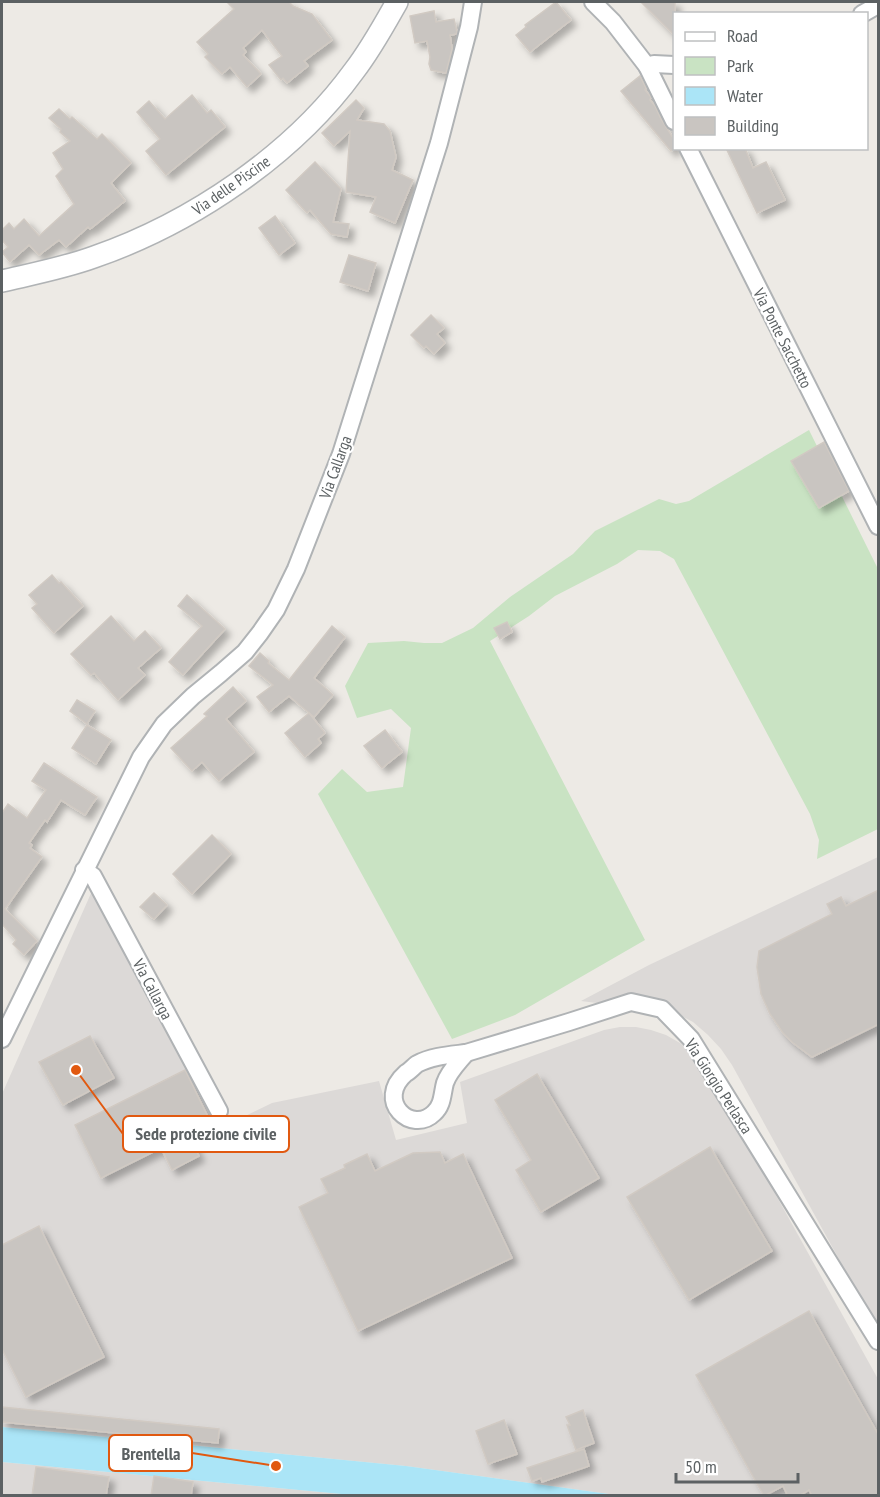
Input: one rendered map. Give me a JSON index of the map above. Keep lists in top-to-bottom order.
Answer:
{
  "streets": {
    "street": [
      "Via delle Piscine",
      "Via Ponte Sacchetto",
      "Via Callarga",
      "Via Giorgio Perlasca"
    ]
  },
  "places": ["Sede protezione civile", "Brentella"],
  "legend": [
    "Road",
    "Park",
    "Water",
    "Building"
  ],
  "scale_bar": "50 m"
}
